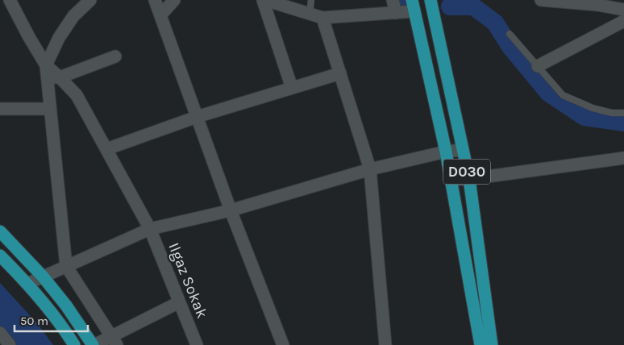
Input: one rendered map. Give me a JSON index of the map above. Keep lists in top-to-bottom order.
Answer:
{
  "streets": {
    "main road": ["D030"],
    "street": ["Ilgaz Sokak"]
  },
  "scale_bar": "50 m"
}
